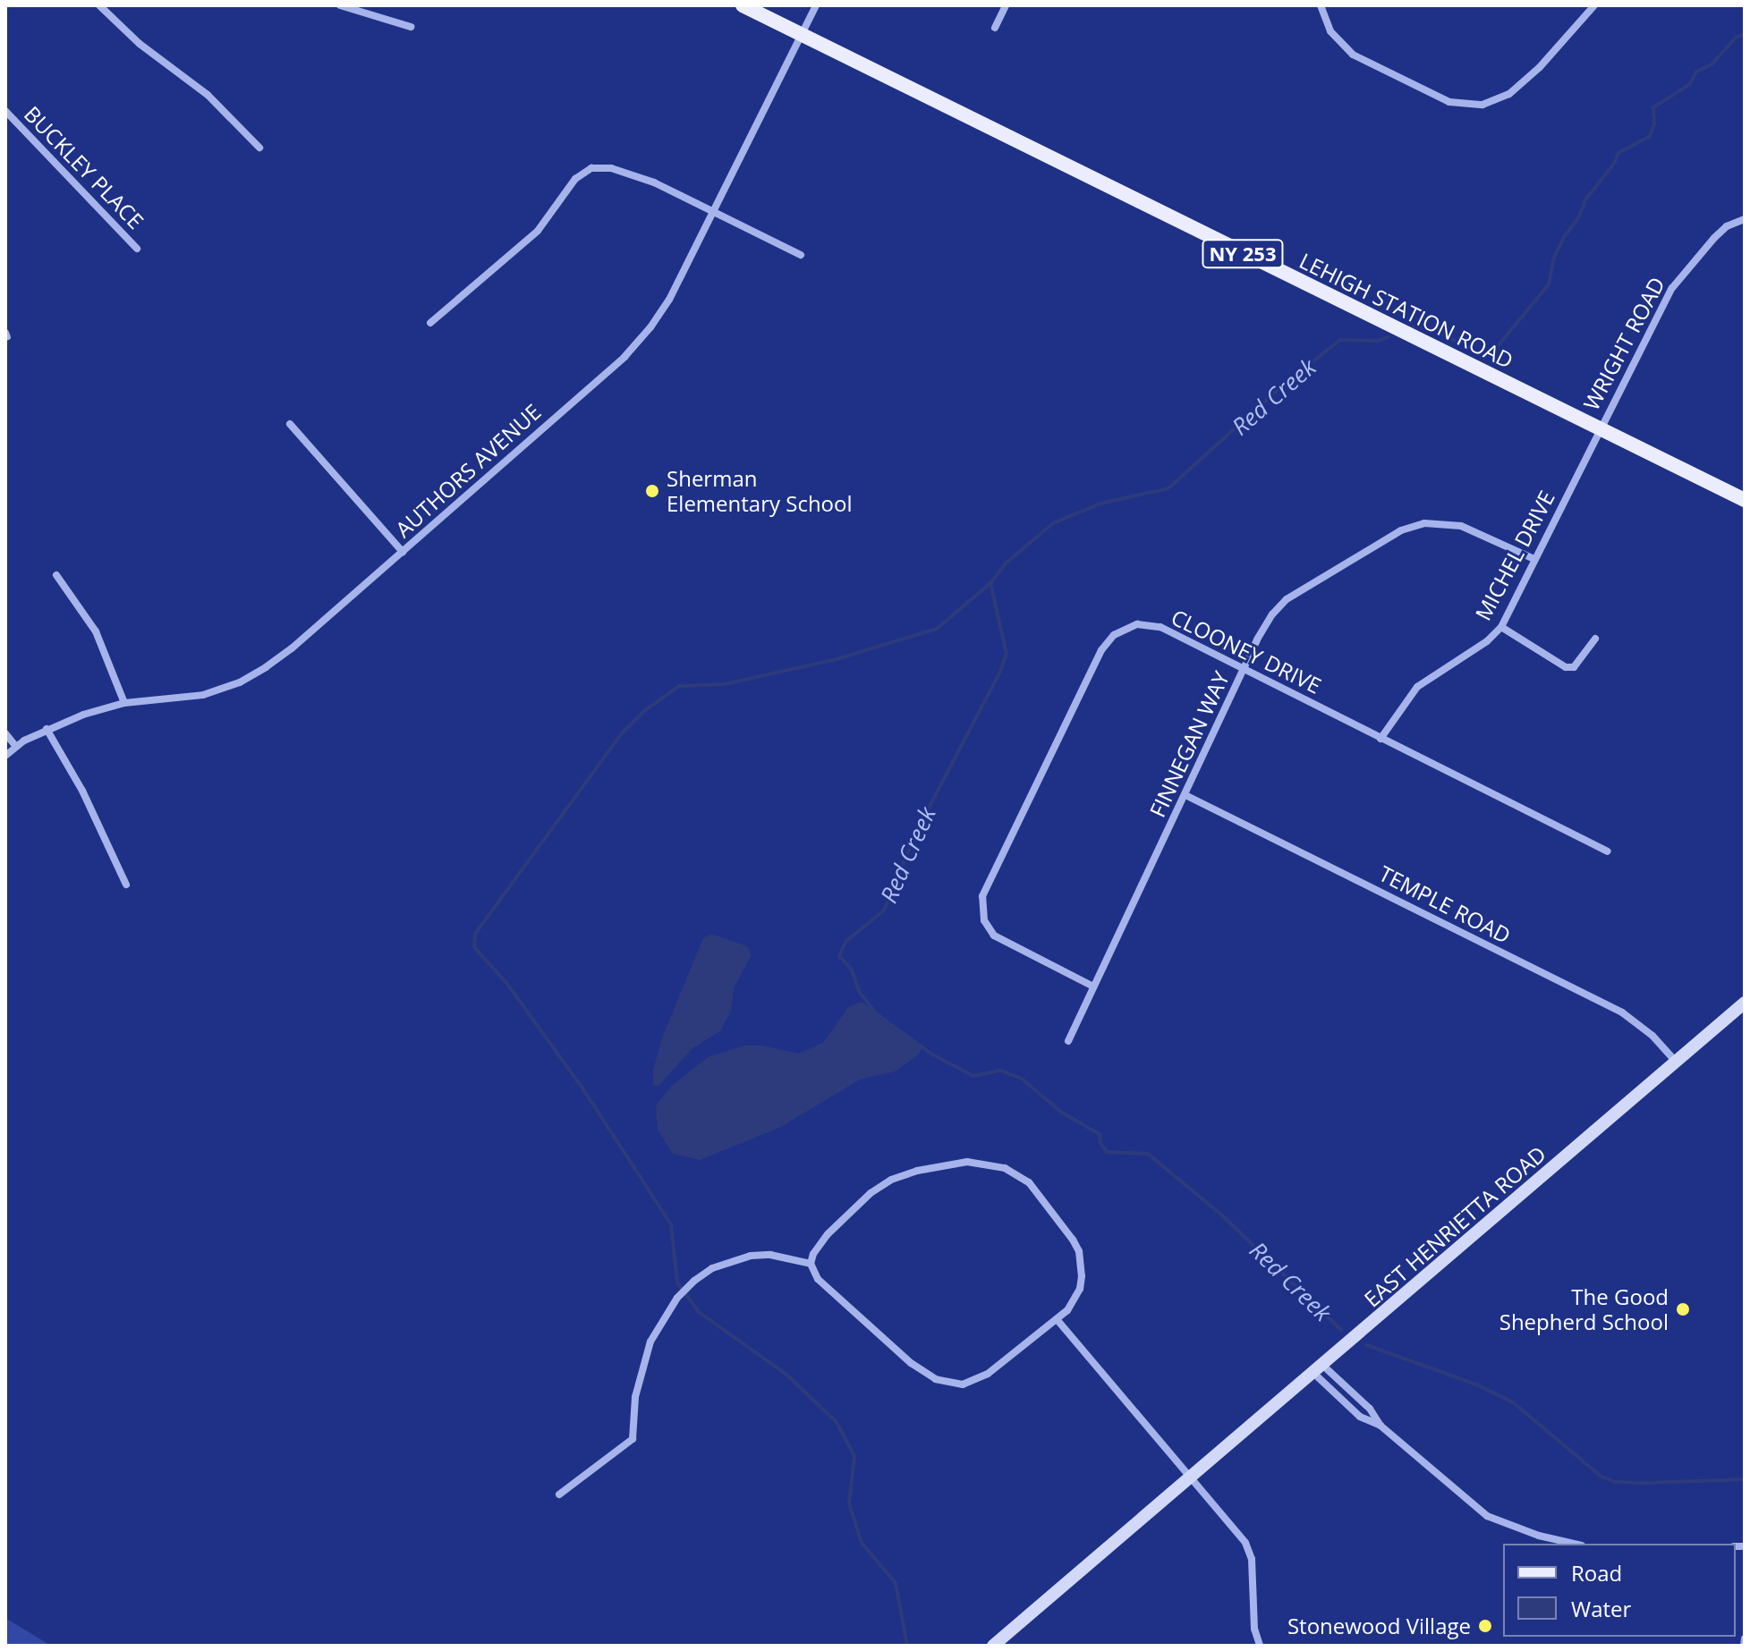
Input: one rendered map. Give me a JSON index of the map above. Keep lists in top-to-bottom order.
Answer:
{
  "streets": {
    "main road": ["NY 253", "LEHIGH STATION ROAD", "EAST HENRIETTA ROAD"],
    "street": [
      "BUCKLEY PLACE",
      "WRIGHT ROAD",
      "AUTHORS AVENUE",
      "MICHEL DRIVE",
      "CLOONEY DRIVE",
      "FINNEGAN WAY",
      "TEMPLE ROAD"
    ]
  },
  "crossings": [
    ["LEHIGH STATION ROAD", "WRIGHT ROAD"],
    ["LEHIGH STATION ROAD", "AUTHORS AVENUE"],
    ["LEHIGH STATION ROAD", "MICHEL DRIVE"],
    ["WRIGHT ROAD", "MICHEL DRIVE"],
    ["MICHEL DRIVE", "CLOONEY DRIVE"],
    ["MICHEL DRIVE", "FINNEGAN WAY"],
    ["CLOONEY DRIVE", "FINNEGAN WAY"],
    ["FINNEGAN WAY", "TEMPLE ROAD"],
    ["TEMPLE ROAD", "EAST HENRIETTA ROAD"]
  ],
  "water": ["Red Creek"],
  "places": ["Sherman Elementary School", "The Good Shepherd School", "Stonewood Village"],
  "legend": ["Road", "Water"]
}
